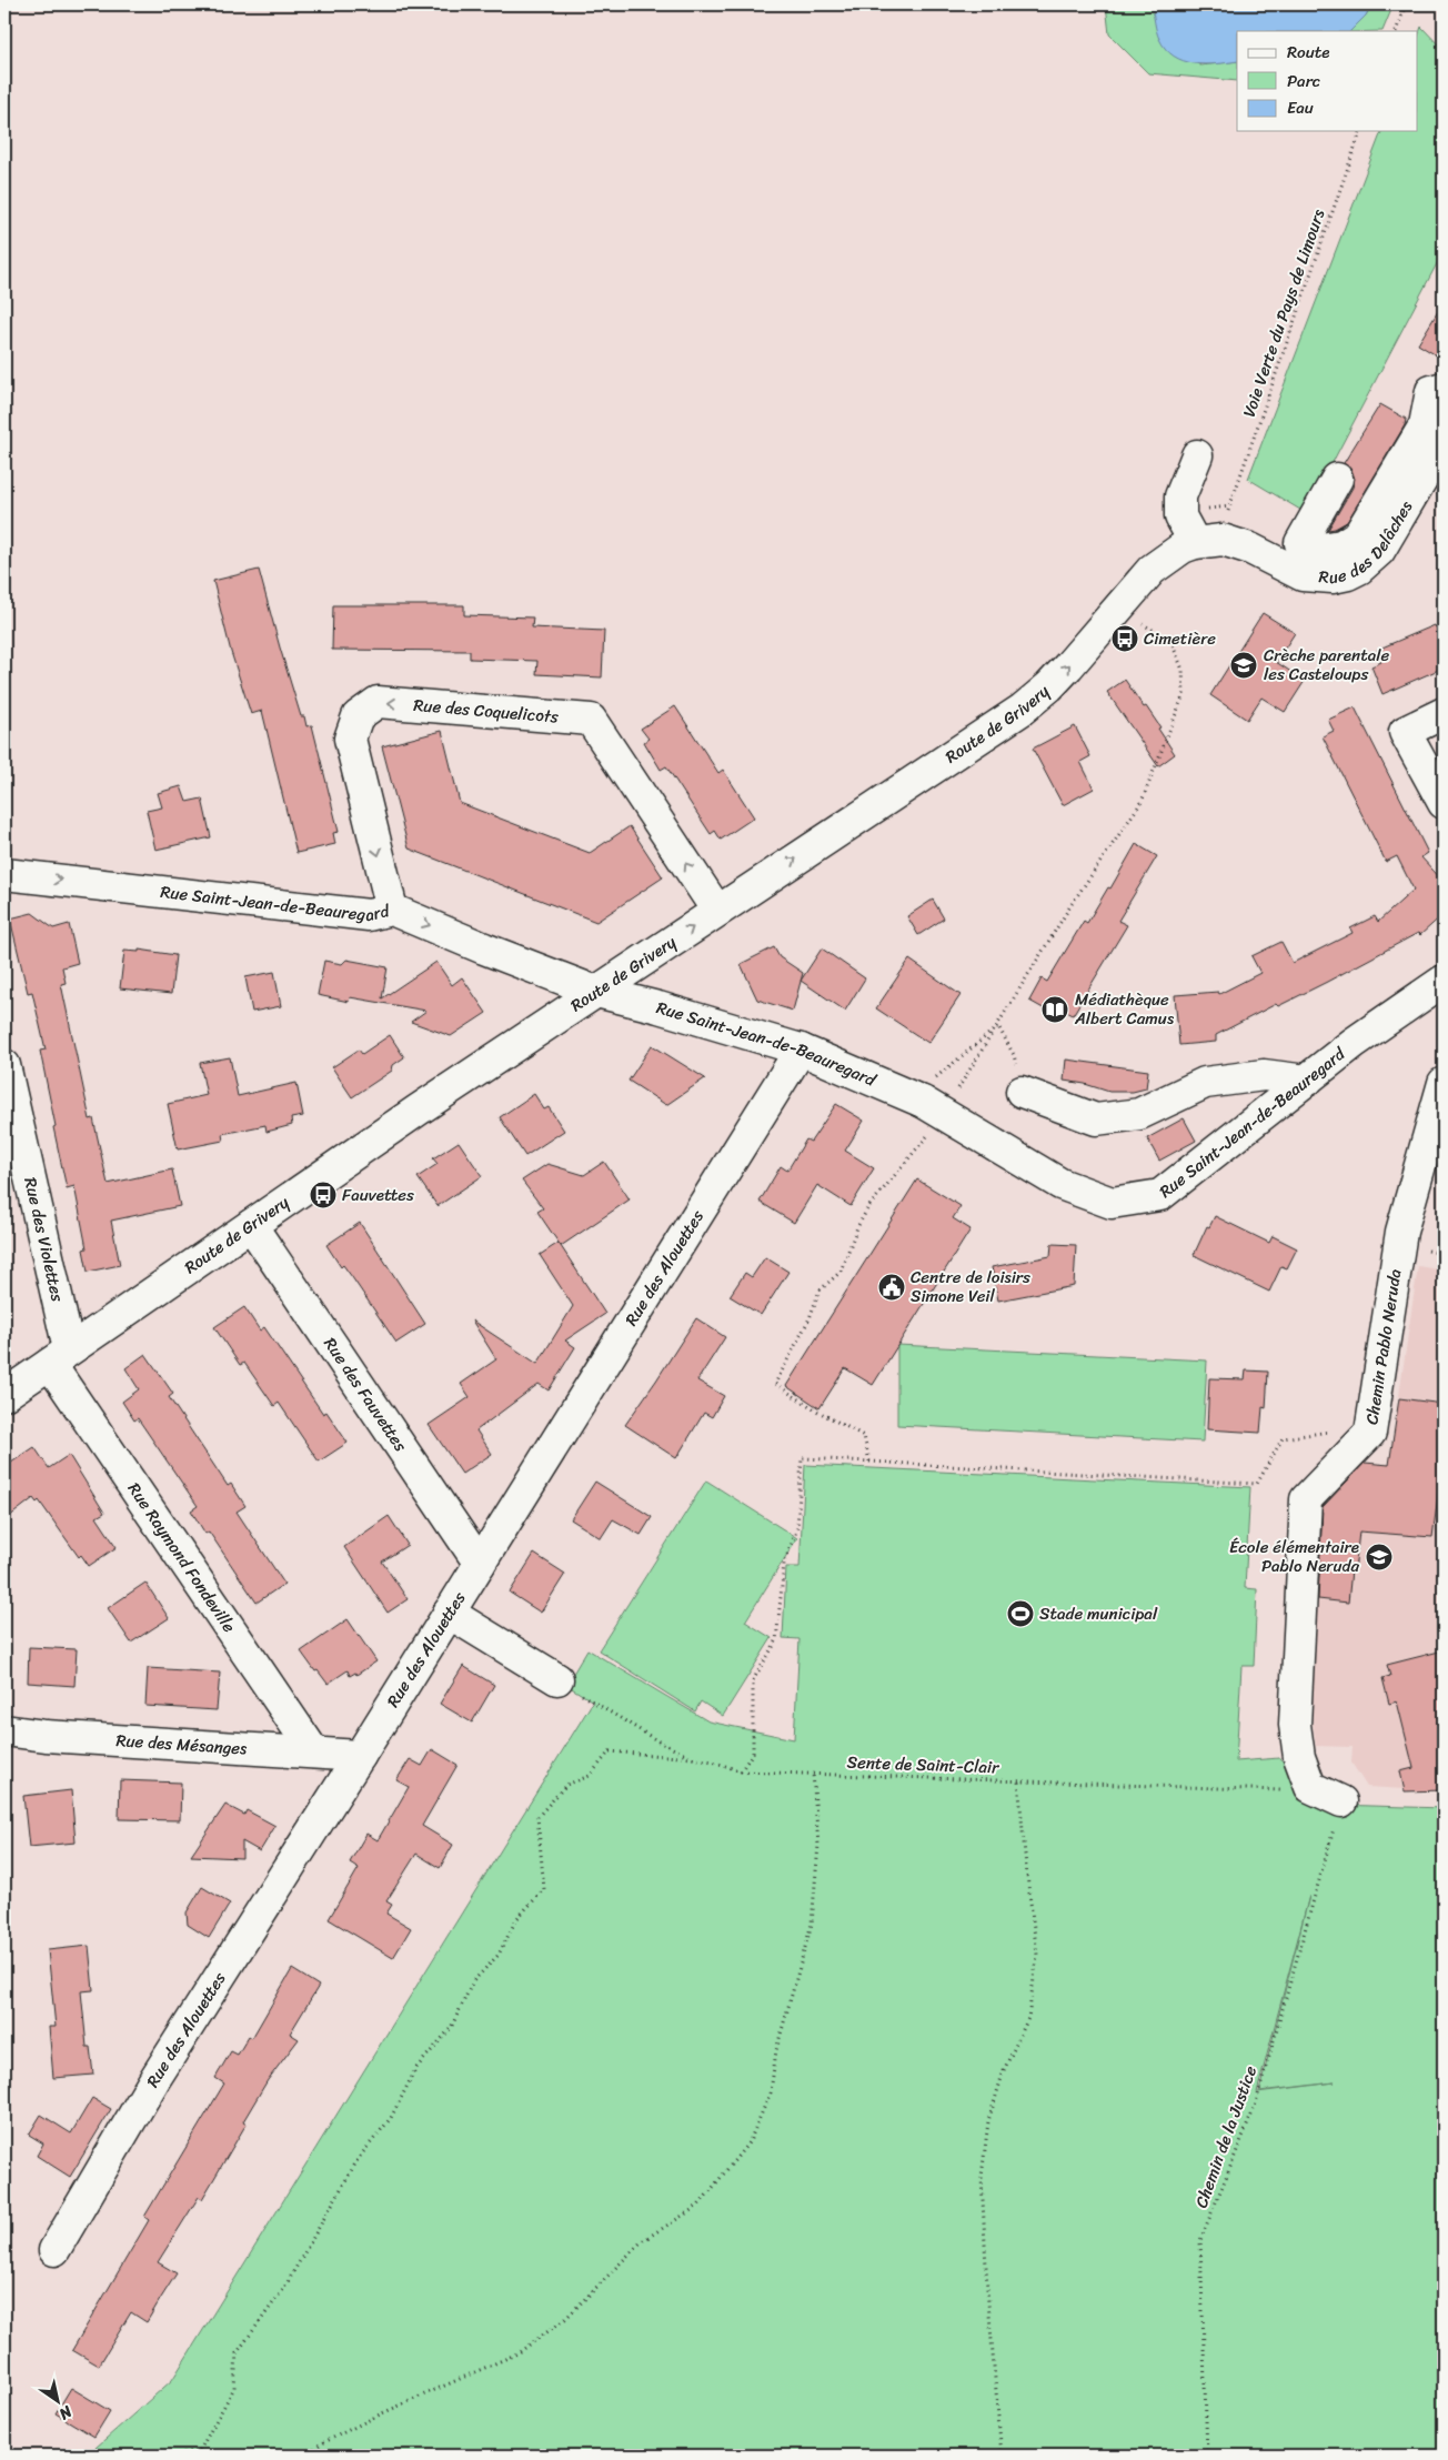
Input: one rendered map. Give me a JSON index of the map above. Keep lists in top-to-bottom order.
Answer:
{
  "streets": {
    "street": [
      "Rue des Delâches",
      "Rue des Coquelicots",
      "Route de Grivery",
      "Rue Saint-Jean-de-Beauregard",
      "Rue des Violettes",
      "Rue des Alouettes",
      "Chemin Pablo Neruda",
      "Rue des Fauvettes",
      "Rue Raymond Fondeville",
      "Rue des Mésanges"
    ],
    "path": ["Voie Verte du Pays de Limours", "Sente de Saint-Clair", "Chemin de la Justice"]
  },
  "crossings": [
    ["Rue des Delâches", "Route de Grivery"],
    ["Rue des Coquelicots", "Route de Grivery"],
    ["Rue des Coquelicots", "Rue Saint-Jean-de-Beauregard"],
    ["Route de Grivery", "Rue Saint-Jean-de-Beauregard"],
    ["Route de Grivery", "Rue des Violettes"],
    ["Route de Grivery", "Rue des Fauvettes"],
    ["Route de Grivery", "Rue Raymond Fondeville"],
    ["Rue Saint-Jean-de-Beauregard", "Rue des Alouettes"],
    ["Rue des Violettes", "Rue Raymond Fondeville"],
    ["Rue des Alouettes", "Rue des Fauvettes"],
    ["Rue des Alouettes", "Rue des Mésanges"],
    ["Chemin Pablo Neruda", "Sente de Saint-Clair"],
    ["Rue Raymond Fondeville", "Rue des Mésanges"]
  ],
  "one_way": ["Route de Grivery", "Rue Saint-Jean-de-Beauregard"],
  "places": {
    "bus stop": ["Cimetière", "Fauvettes"],
    "school or university": ["Crèche parentale les Casteloups", "École élémentaire Pablo Neruda"],
    "library": ["Médiathèque Albert Camus"],
    "public building": ["Centre de loisirs Simone Veil"],
    "sports": ["Stade municipal"]
  },
  "legend": ["Route", "Parc", "Eau"],
  "north": "bottom right"
}
